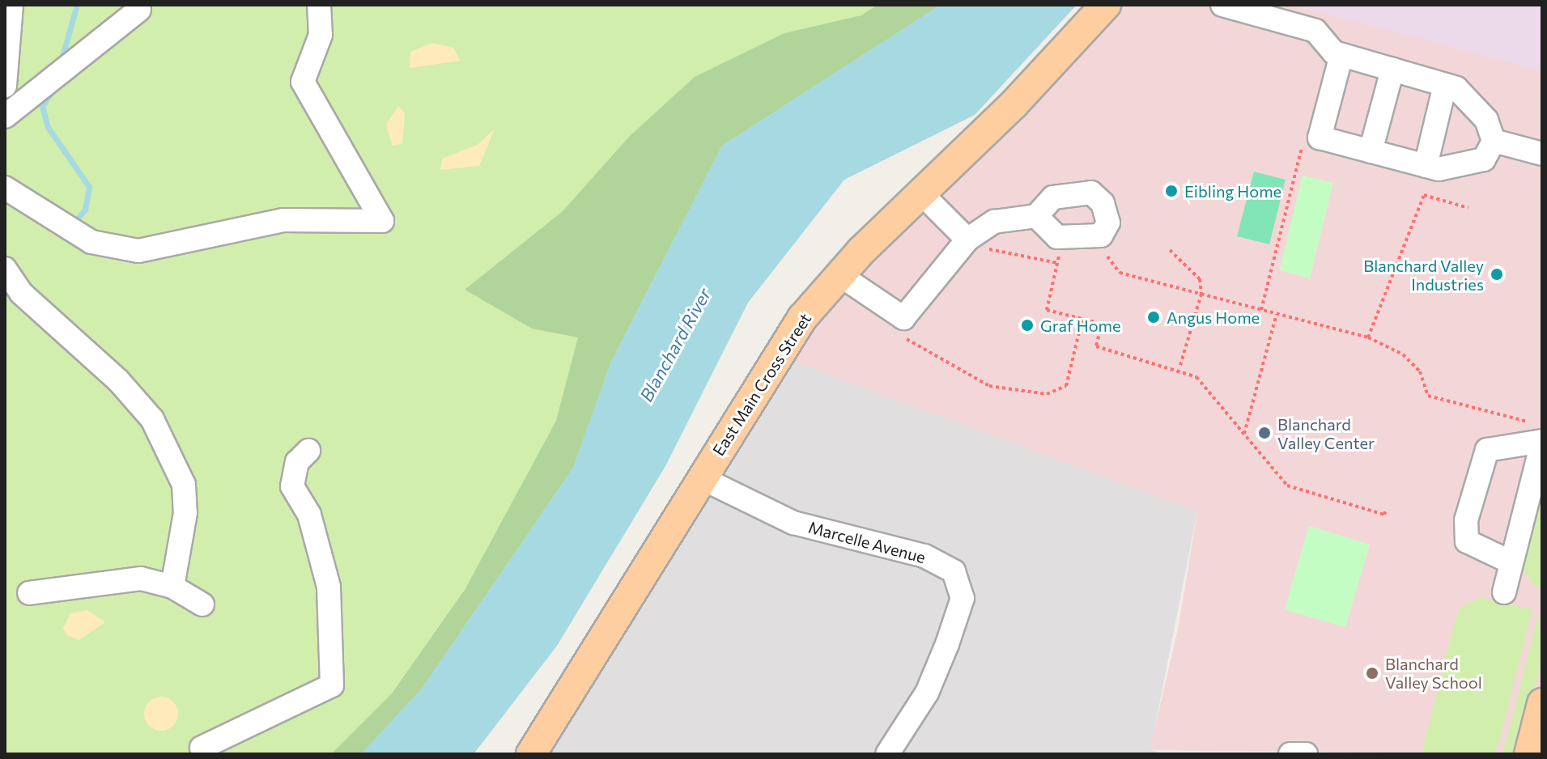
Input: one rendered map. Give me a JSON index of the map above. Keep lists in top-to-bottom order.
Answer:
{
  "streets": {
    "main road": ["East Main Cross Street"],
    "street": ["Marcelle Avenue"]
  },
  "crossings": [
    ["East Main Cross Street", "Marcelle Avenue"]
  ],
  "water": ["Blanchard River"],
  "places": [
    "Eibling Home",
    "Blanchard Valley Industries",
    "Angus Home",
    "Graf Home",
    "Blanchard Valley Center",
    "Blanchard Valley School"
  ]
}
